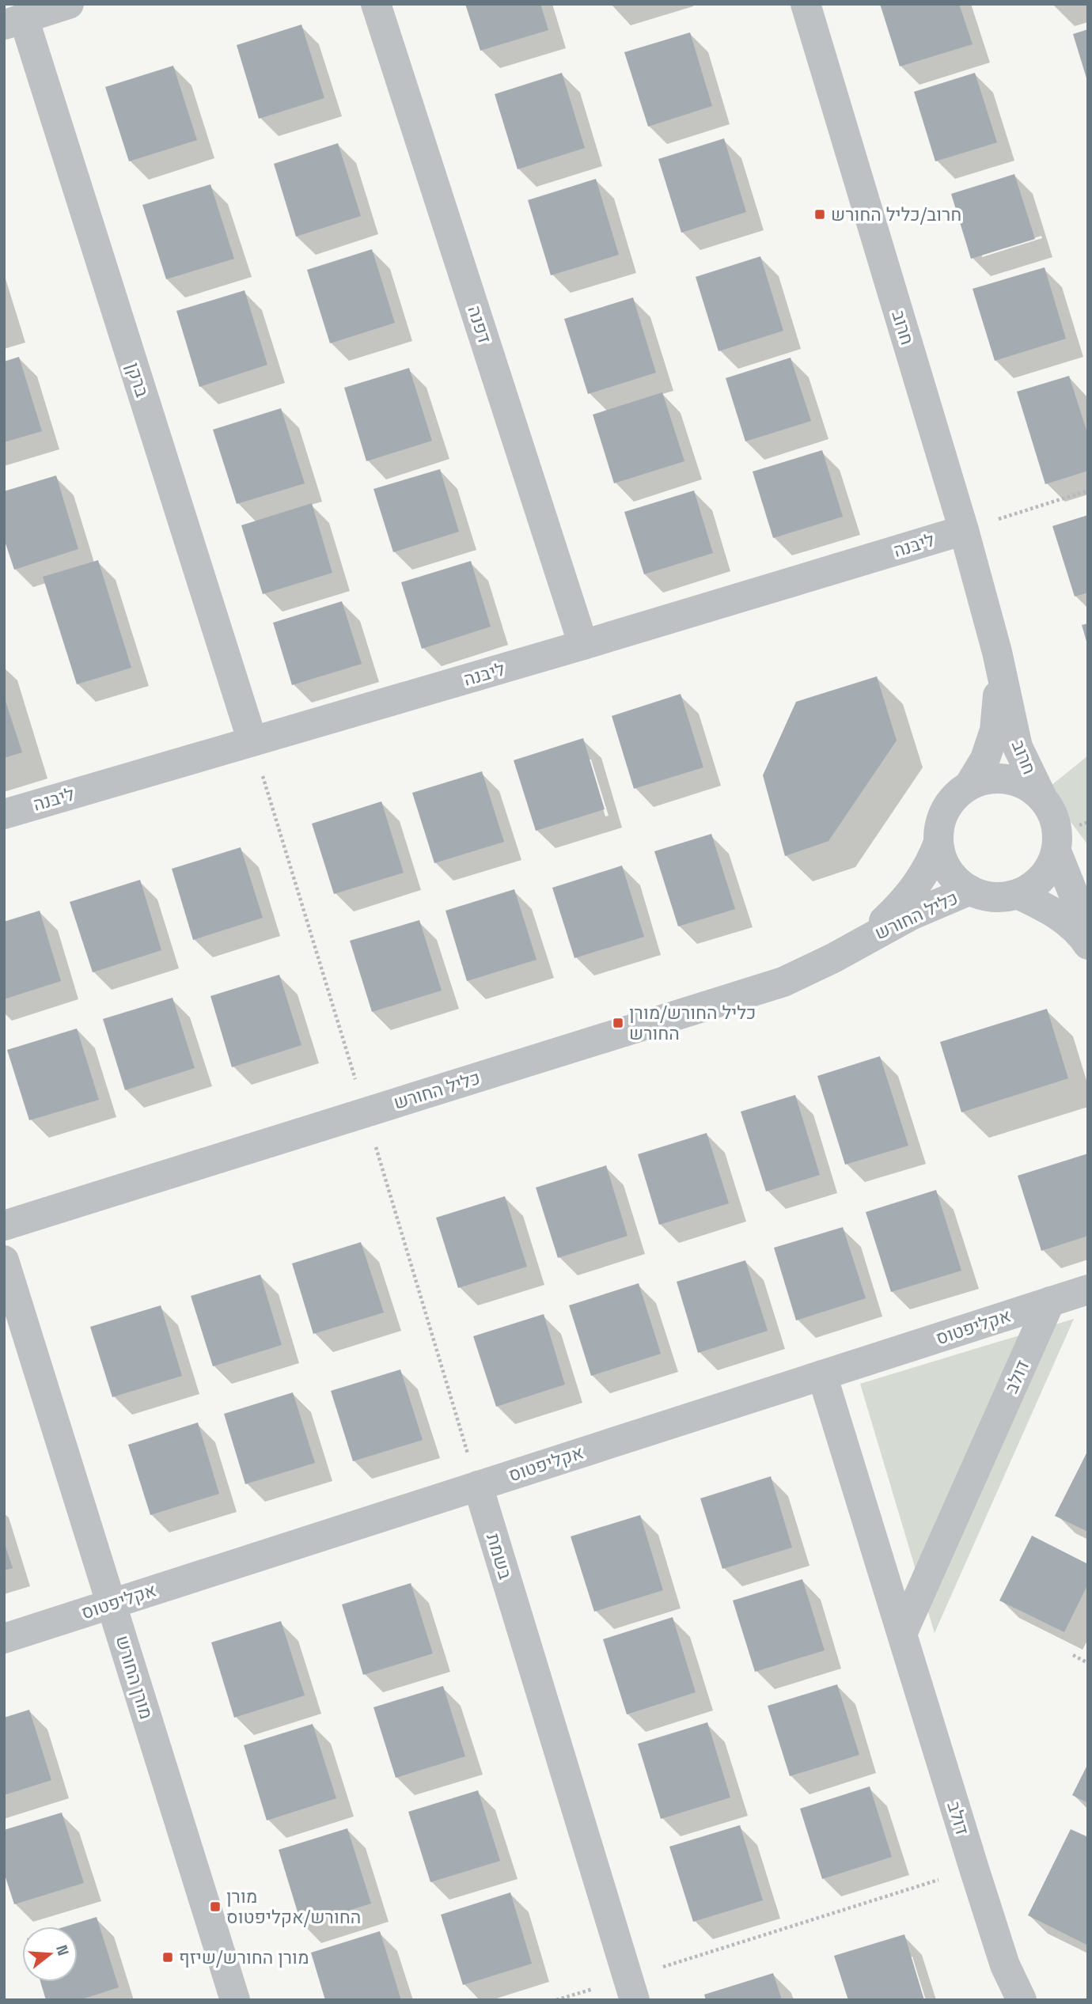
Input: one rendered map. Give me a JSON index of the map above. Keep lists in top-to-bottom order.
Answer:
{
  "streets": {
    "street": [
      "דפנה",
      "חרוב",
      "ברקן",
      "ליבנה",
      "כליל החורש",
      "אקליפטוס",
      "דולב",
      "בשמת",
      "מורן החורש"
    ]
  },
  "crossings": [
    ["דפנה", "ליבנה"],
    ["חרוב", "ליבנה"],
    ["חרוב", "כליל החורש"],
    ["ברקן", "ליבנה"],
    ["אקליפטוס", "דולב"],
    ["אקליפטוס", "בשמת"],
    ["אקליפטוס", "מורן החורש"]
  ],
  "places": {
    "transit": [
      "חרוב/כליל החורש",
      "כליל החורש/מורן החורש",
      "מורן החורש/אקליפטוס",
      "מורן החורש/שיזף"
    ]
  },
  "north": "right"
}
